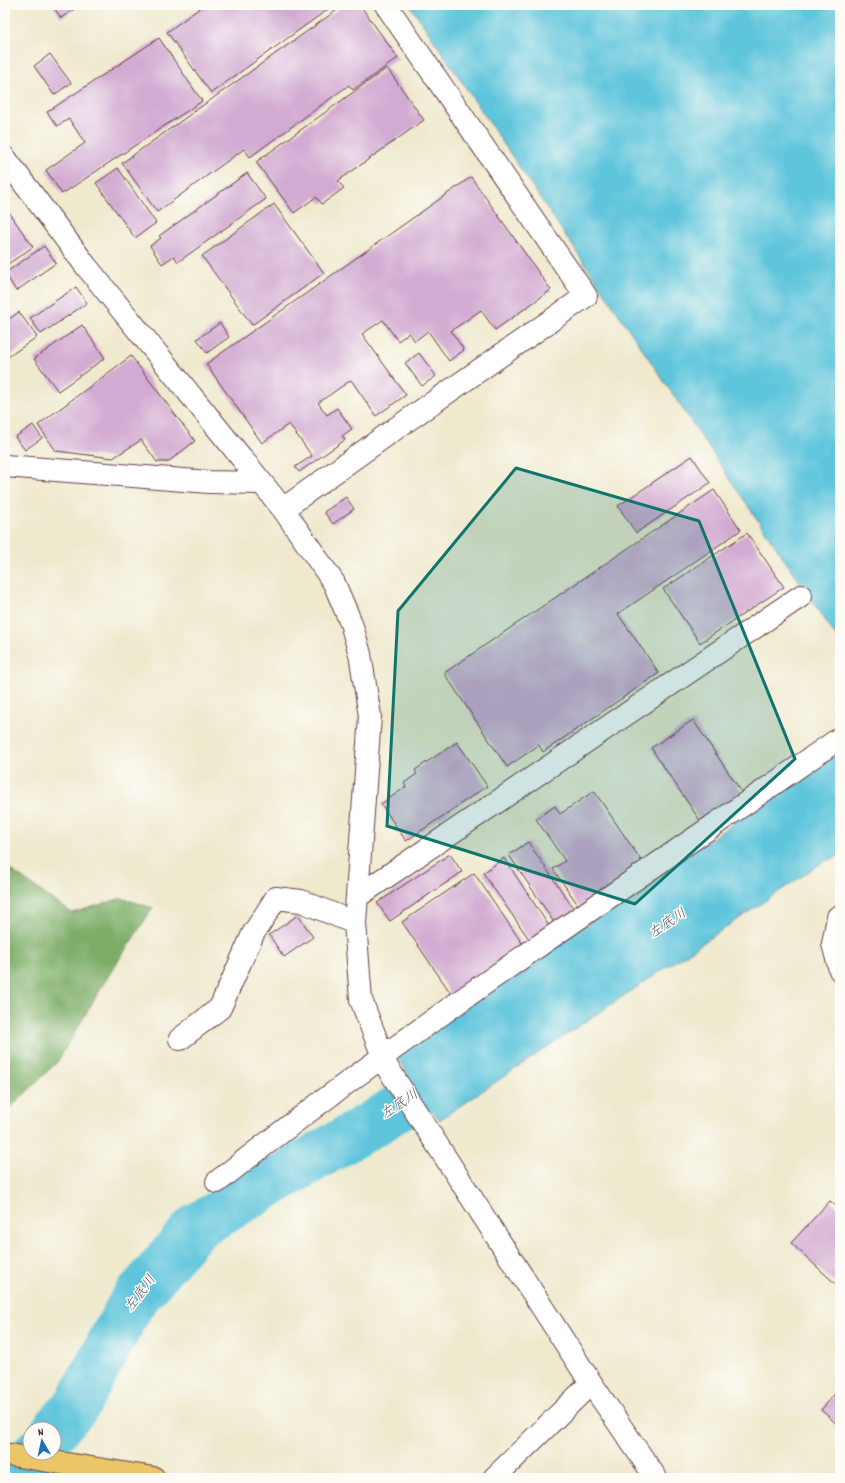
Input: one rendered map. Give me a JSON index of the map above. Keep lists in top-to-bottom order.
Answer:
{
  "water": ["左底川"],
  "north": "top"
}
